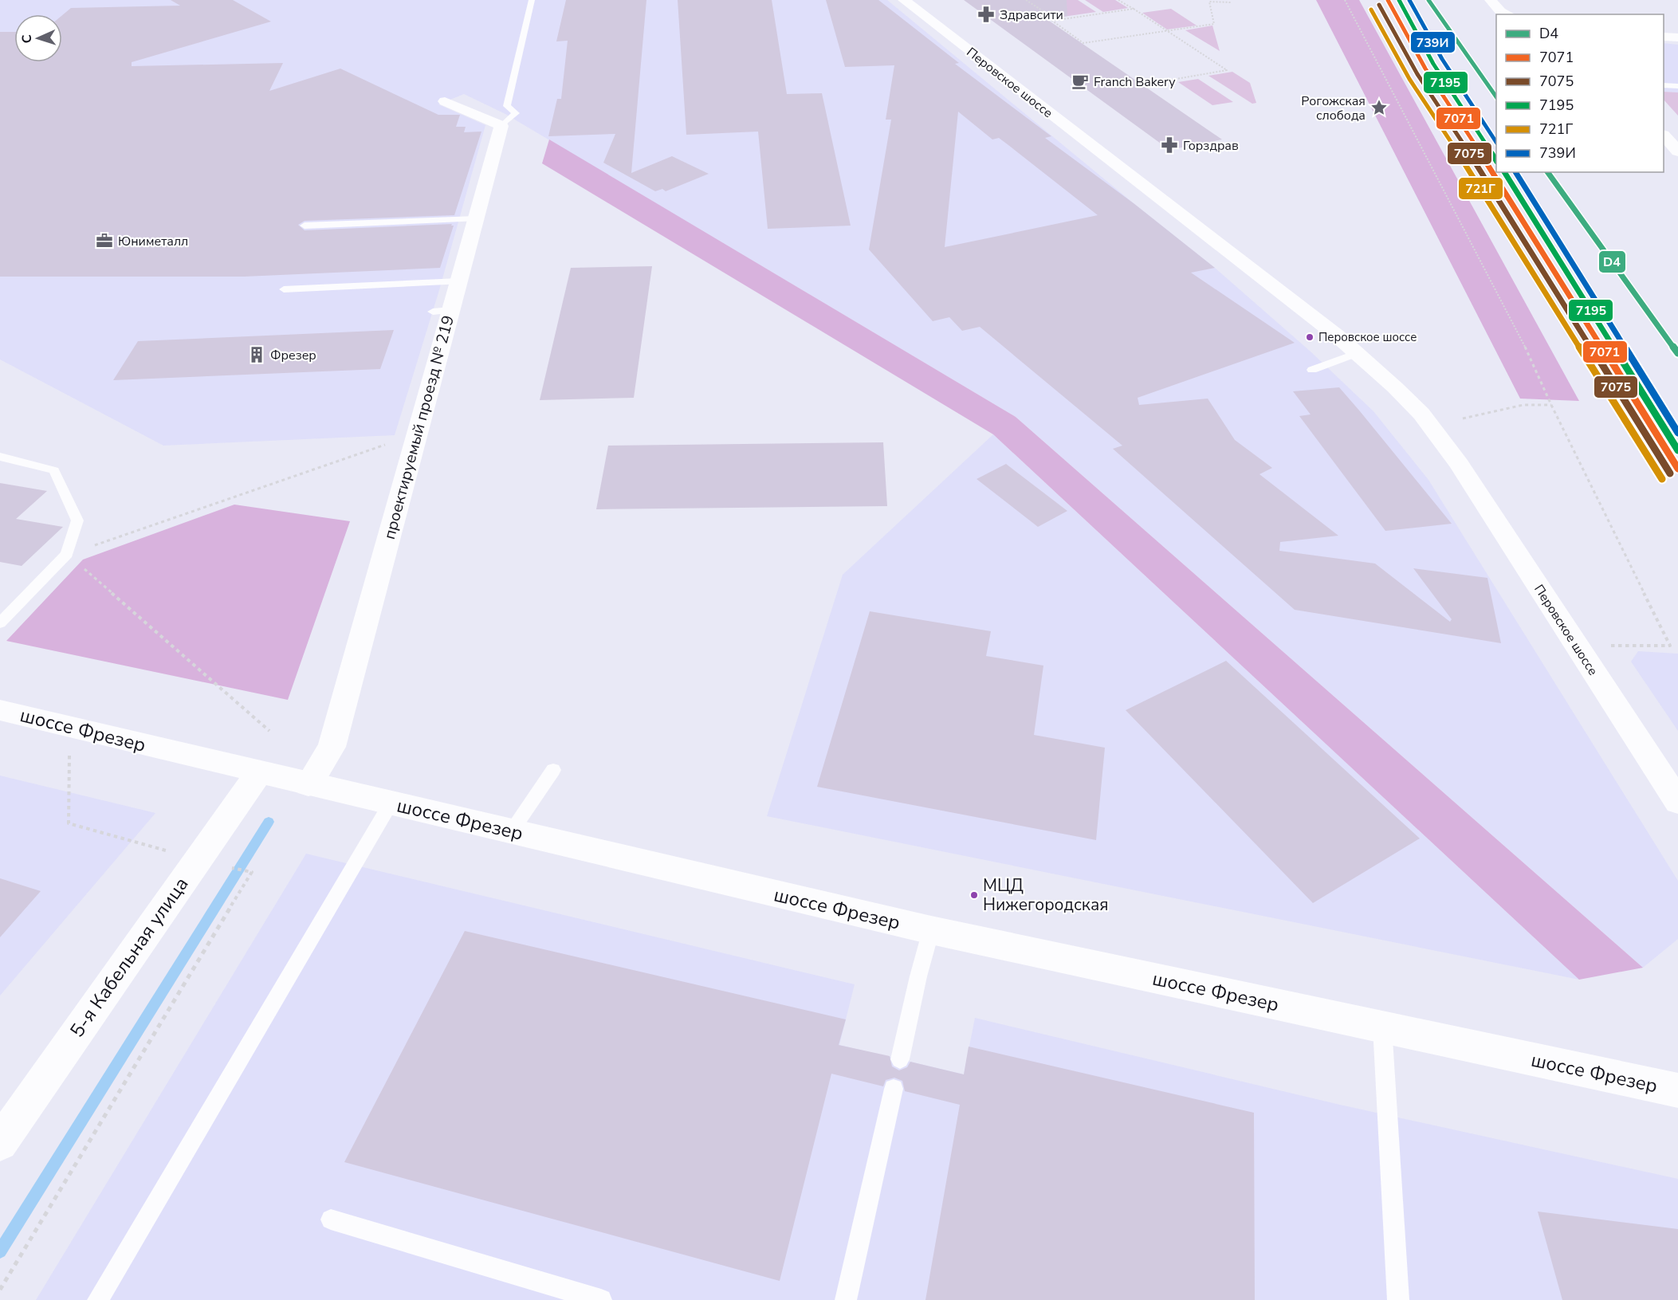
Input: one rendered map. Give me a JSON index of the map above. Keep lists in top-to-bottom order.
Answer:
{
  "streets": {
    "street": [
      "Перовское шоссе",
      "проектируемый проезд № 219",
      "шоссе Фрезер",
      "5-я Кабельная улица"
    ]
  },
  "crossings": [
    ["проектируемый проезд № 219", "шоссе Фрезер"],
    ["шоссе Фрезер", "5-я Кабельная улица"]
  ],
  "places": {
    "pharmacy": ["Здравсити", "Горздрав"],
    "cafe": ["Franch Bakery"],
    "place": ["Рогожская слобода"],
    "office": ["Юниметалл"],
    "other": ["Перовское шоссе", "МЦД Нижегородская"],
    "building": ["Фрезер"]
  },
  "lines": [
    "transit line D4",
    "transit line 7071",
    "transit line 7195",
    "transit line 739И",
    "transit line 7075",
    "transit line 721Г"
  ],
  "legend": [
    "D4",
    "7071",
    "7075",
    "7195",
    "721Г",
    "739И"
  ],
  "north": "left"
}
